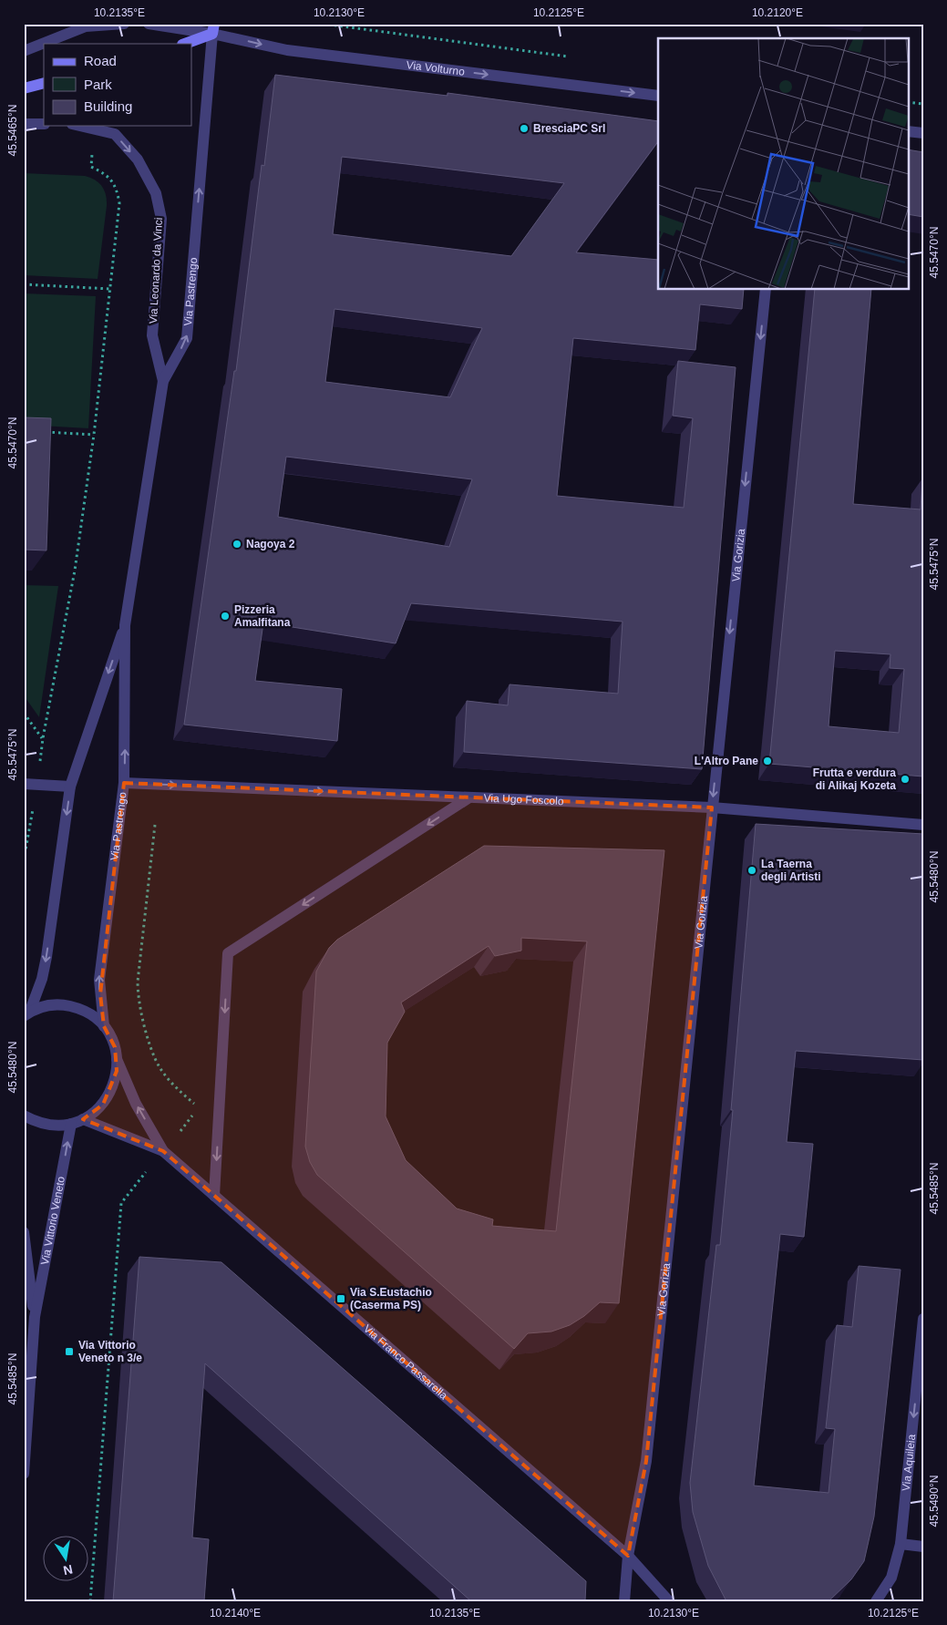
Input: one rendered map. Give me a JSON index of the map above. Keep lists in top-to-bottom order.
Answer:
{
  "streets": {
    "street": [
      "Via Volturno",
      "Via Leonardo da Vinci",
      "Via Pastrengo",
      "Via Gorizia",
      "Via Ugo Foscolo",
      "Via Vittorio Veneto",
      "Via Franco Passarella",
      "Via Aquileia"
    ]
  },
  "crossings": [
    ["Via Volturno", "Via Pastrengo"],
    ["Via Leonardo da Vinci", "Via Pastrengo"],
    ["Via Pastrengo", "Via Ugo Foscolo"],
    ["Via Pastrengo", "Via Franco Passarella"],
    ["Via Gorizia", "Via Ugo Foscolo"],
    ["Via Gorizia", "Via Franco Passarella"]
  ],
  "one_way": [
    "Via Volturno",
    "Via Leonardo da Vinci",
    "Via Gorizia",
    "Via Ugo Foscolo",
    "Via Aquileia"
  ],
  "places": {
    "other": [
      "BresciaPC Srl",
      "Nagoya 2",
      "Pizzeria Amalfitana",
      "L'Altro Pane",
      "Frutta e verdura di Alikaj Kozeta",
      "La Taerna degli Artisti"
    ],
    "transit": ["Via S.Eustachio (Caserma PS)", "Via Vittorio Veneto n 3/e"]
  },
  "legend": ["Road", "Park", "Building"],
  "north": "bottom",
  "coordinates": [
    "10.2135°E",
    "10.2130°E",
    "10.2125°E",
    "10.2120°E",
    "45.5465°N",
    "45.5470°N",
    "45.5475°N",
    "45.5480°N",
    "45.5485°N",
    "45.5490°N",
    "10.2140°E"
  ]
}
